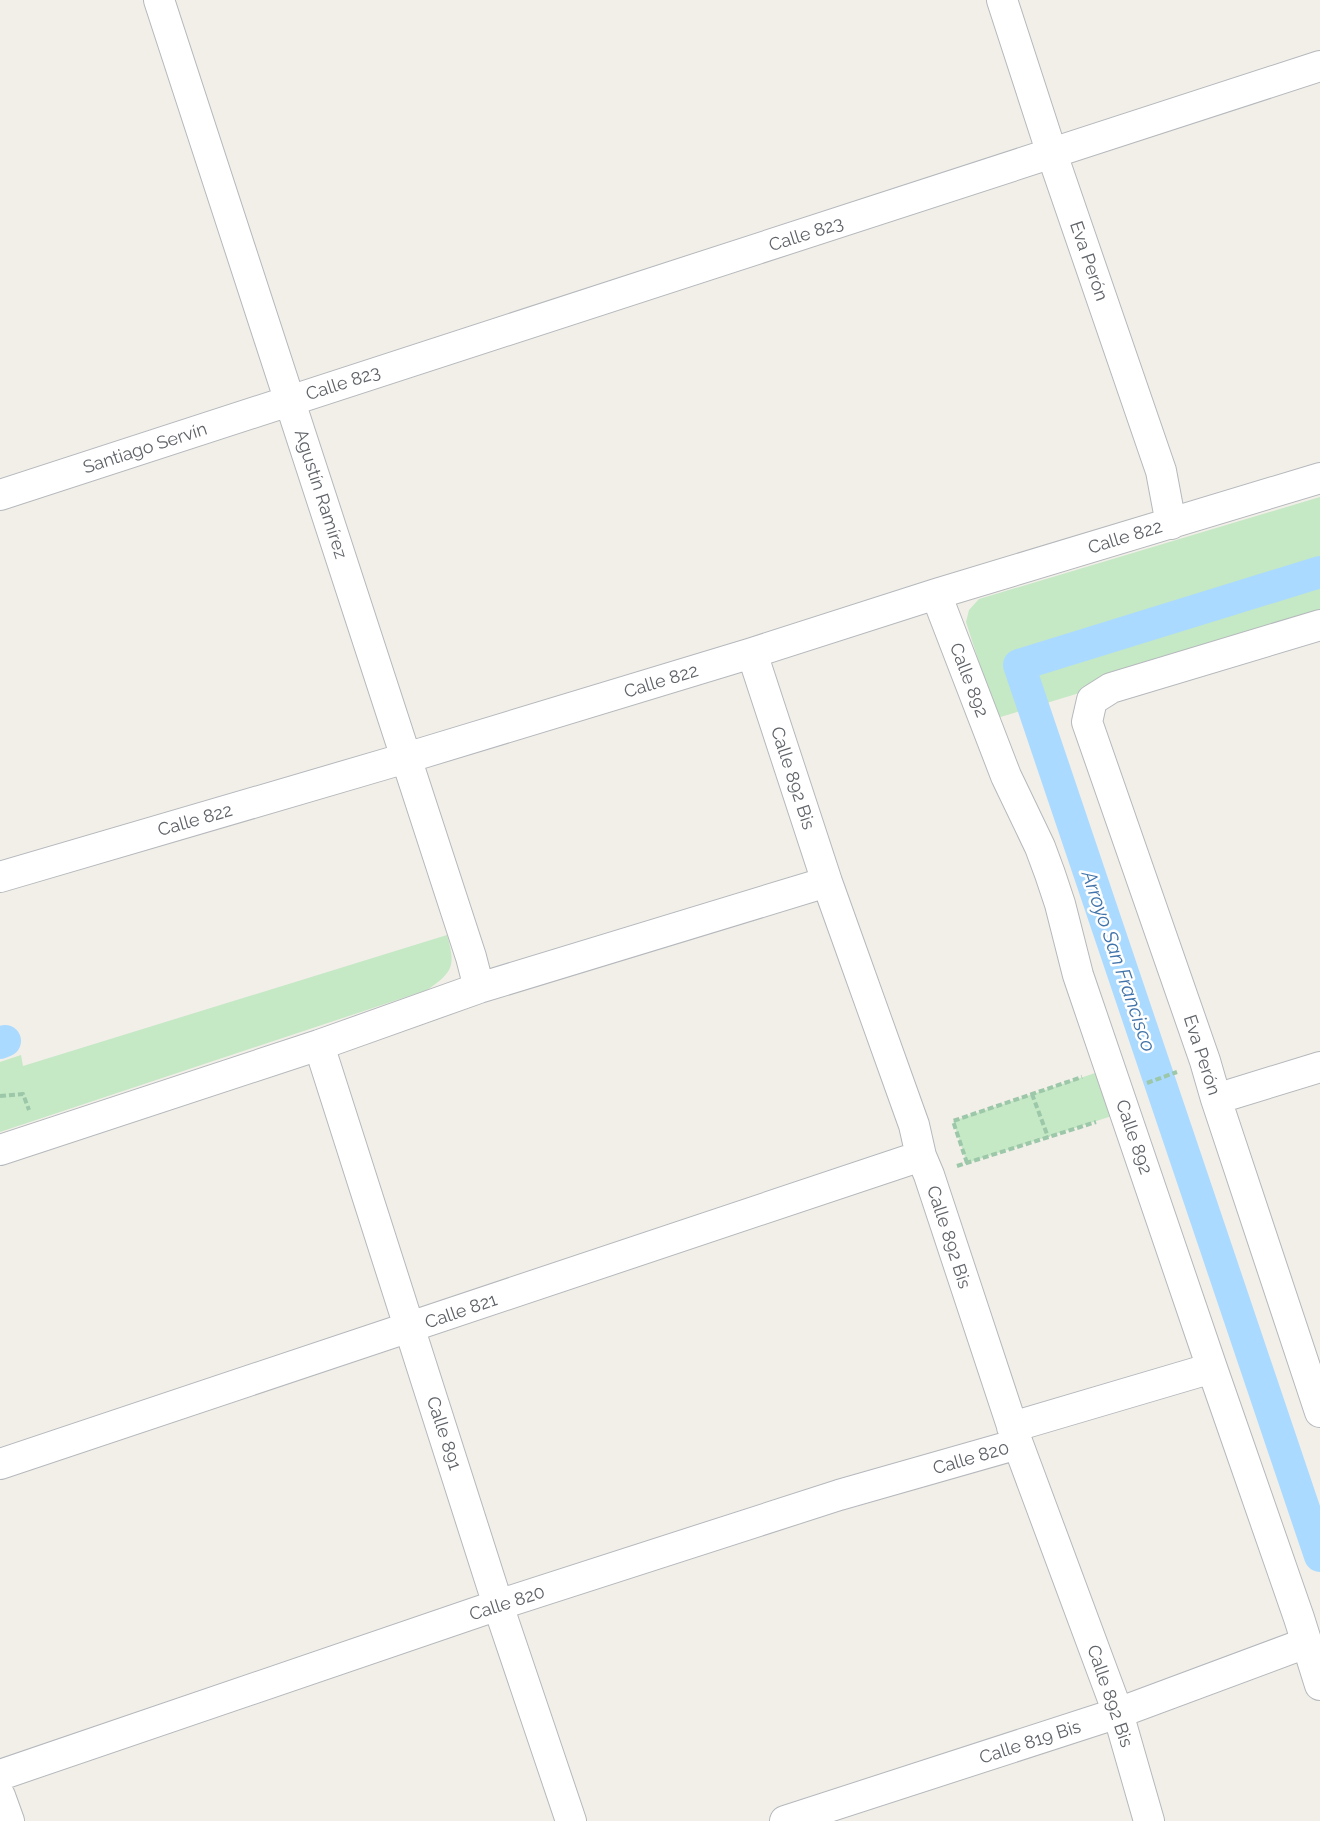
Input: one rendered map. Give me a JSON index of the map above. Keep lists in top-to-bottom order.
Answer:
{
  "streets": {
    "street": [
      "Calle 823",
      "Eva Perón",
      "Santiago Servín",
      "Agustín Ramírez",
      "Calle 822",
      "Calle 892",
      "Calle 892 Bis",
      "Calle 821",
      "Calle 891",
      "Calle 820",
      "Calle 819 Bis"
    ]
  },
  "crossings": [
    ["Calle 823", "Eva Perón"],
    ["Calle 823", "Santiago Servín"],
    ["Calle 823", "Agustín Ramírez"],
    ["Eva Perón", "Calle 822"],
    ["Santiago Servín", "Agustín Ramírez"],
    ["Agustín Ramírez", "Calle 822"],
    ["Calle 822", "Calle 892"],
    ["Calle 822", "Calle 892 Bis"],
    ["Calle 892", "Calle 820"],
    ["Calle 892", "Calle 819 Bis"],
    ["Calle 892 Bis", "Calle 821"],
    ["Calle 892 Bis", "Calle 820"],
    ["Calle 892 Bis", "Calle 819 Bis"],
    ["Calle 821", "Calle 891"],
    ["Calle 891", "Calle 820"]
  ],
  "water": ["Arroyo San Francisco"]
}
